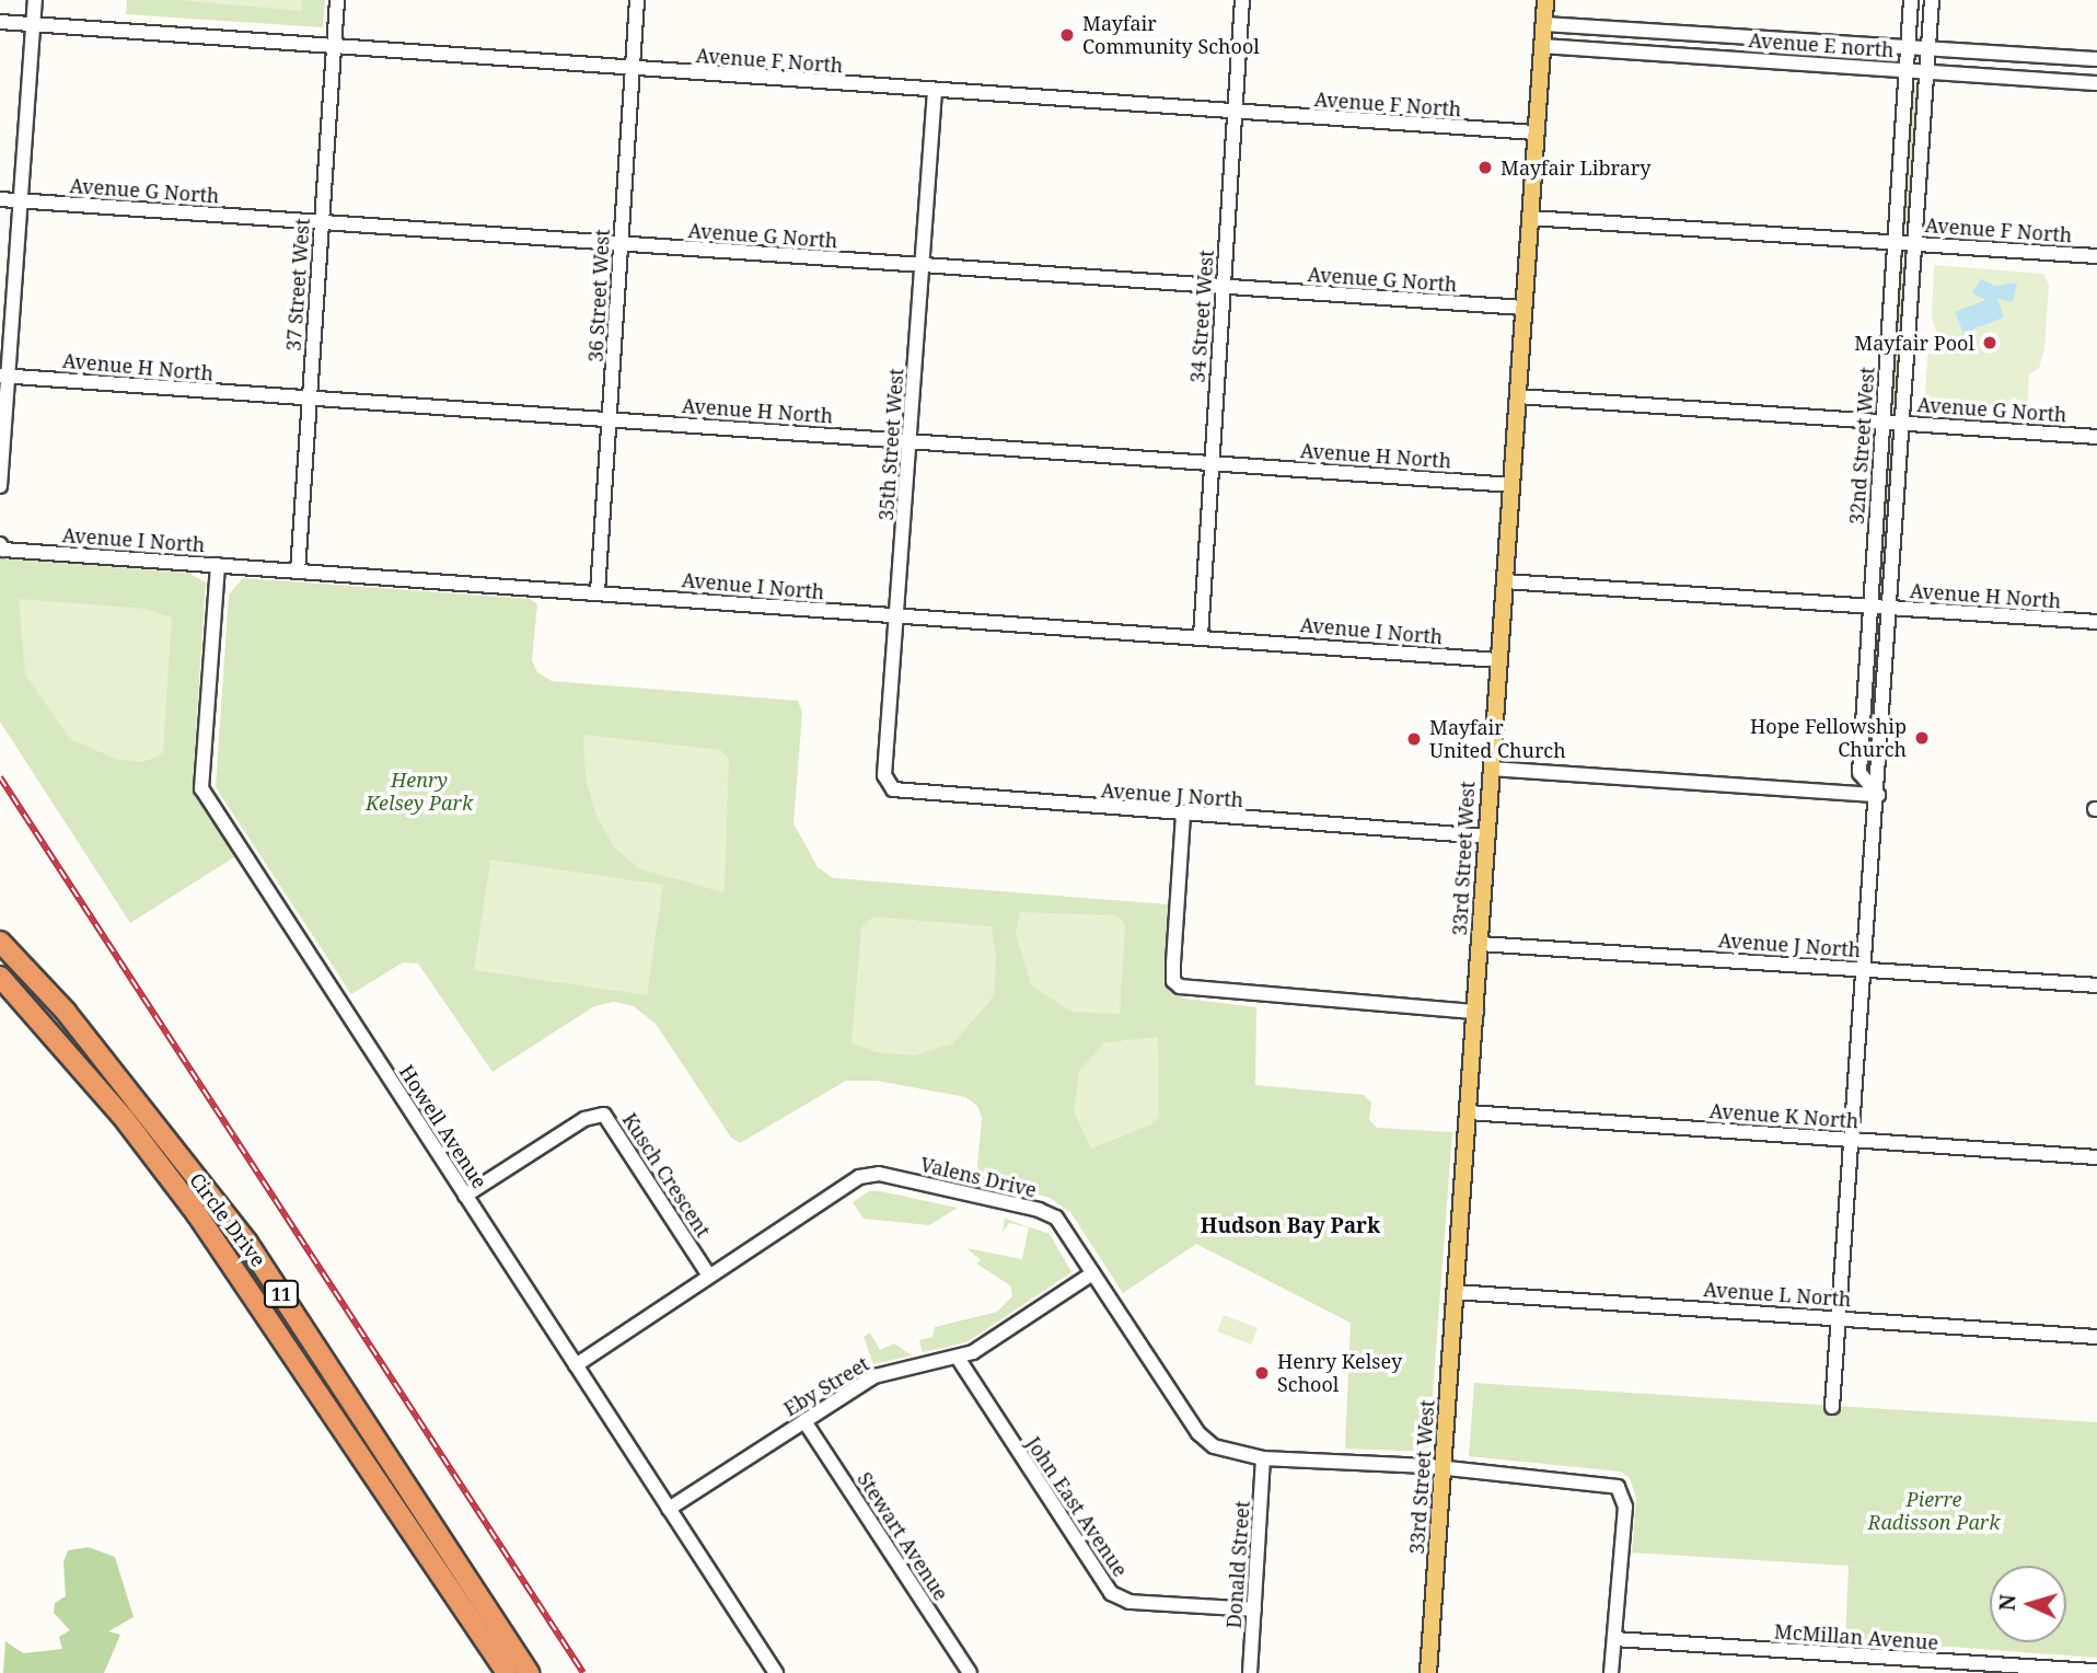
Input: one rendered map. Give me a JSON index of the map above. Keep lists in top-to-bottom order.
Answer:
{
  "streets": {
    "highway": ["Circle Drive", "11"],
    "main road": ["33rd Street West"],
    "street": [
      "Avenue E north",
      "Avenue F North",
      "Avenue G North",
      "37 Street West",
      "36 Street West",
      "34 Street West",
      "Avenue H North",
      "35th Street West",
      "32nd Street West",
      "Avenue I North",
      "Avenue J North",
      "Avenue K North",
      "Howell Avenue",
      "Kusch Crescent",
      "Valens Drive",
      "Avenue L North",
      "Eby Street",
      "John East Avenue",
      "Stewart Avenue",
      "Donald Street",
      "McMillan Avenue"
    ]
  },
  "crossings": [
    ["Avenue E north", "32nd Street West"],
    ["Avenue E north", "33rd Street West"],
    ["Avenue F North", "37 Street West"],
    ["Avenue F North", "36 Street West"],
    ["Avenue F North", "34 Street West"],
    ["Avenue F North", "35th Street West"],
    ["Avenue F North", "32nd Street West"],
    ["Avenue F North", "33rd Street West"],
    ["Avenue G North", "37 Street West"],
    ["Avenue G North", "36 Street West"],
    ["Avenue G North", "34 Street West"],
    ["Avenue G North", "35th Street West"],
    ["Avenue G North", "32nd Street West"],
    ["Avenue G North", "33rd Street West"],
    ["37 Street West", "Avenue H North"],
    ["37 Street West", "Avenue I North"],
    ["36 Street West", "Avenue H North"],
    ["36 Street West", "Avenue I North"],
    ["34 Street West", "Avenue H North"],
    ["34 Street West", "Avenue I North"],
    ["Avenue H North", "35th Street West"],
    ["Avenue H North", "32nd Street West"],
    ["Avenue H North", "33rd Street West"],
    ["35th Street West", "Avenue I North"],
    ["35th Street West", "Avenue J North"],
    ["32nd Street West", "Avenue J North"],
    ["32nd Street West", "Avenue K North"],
    ["32nd Street West", "Avenue L North"],
    ["Avenue I North", "33rd Street West"],
    ["Avenue I North", "Howell Avenue"],
    ["Avenue J North", "33rd Street West"],
    ["33rd Street West", "Avenue K North"],
    ["33rd Street West", "Valens Drive"],
    ["33rd Street West", "Avenue L North"],
    ["Howell Avenue", "Kusch Crescent"],
    ["Howell Avenue", "Valens Drive"],
    ["Howell Avenue", "Eby Street"],
    ["Kusch Crescent", "Valens Drive"],
    ["Valens Drive", "Eby Street"],
    ["Valens Drive", "Donald Street"],
    ["Valens Drive", "McMillan Avenue"],
    ["Eby Street", "John East Avenue"],
    ["Eby Street", "Stewart Avenue"],
    ["John East Avenue", "Donald Street"]
  ],
  "districts": ["Hudson Bay Park"],
  "parks": ["Henry Kelsey Park", "Pierre Radisson Park"],
  "places": [
    "Mayfair Community School",
    "Mayfair Library",
    "Mayfair Pool",
    "Hope Fellowship Church",
    "Mayfair United Church",
    "Henry Kelsey School"
  ],
  "north": "left"
}
